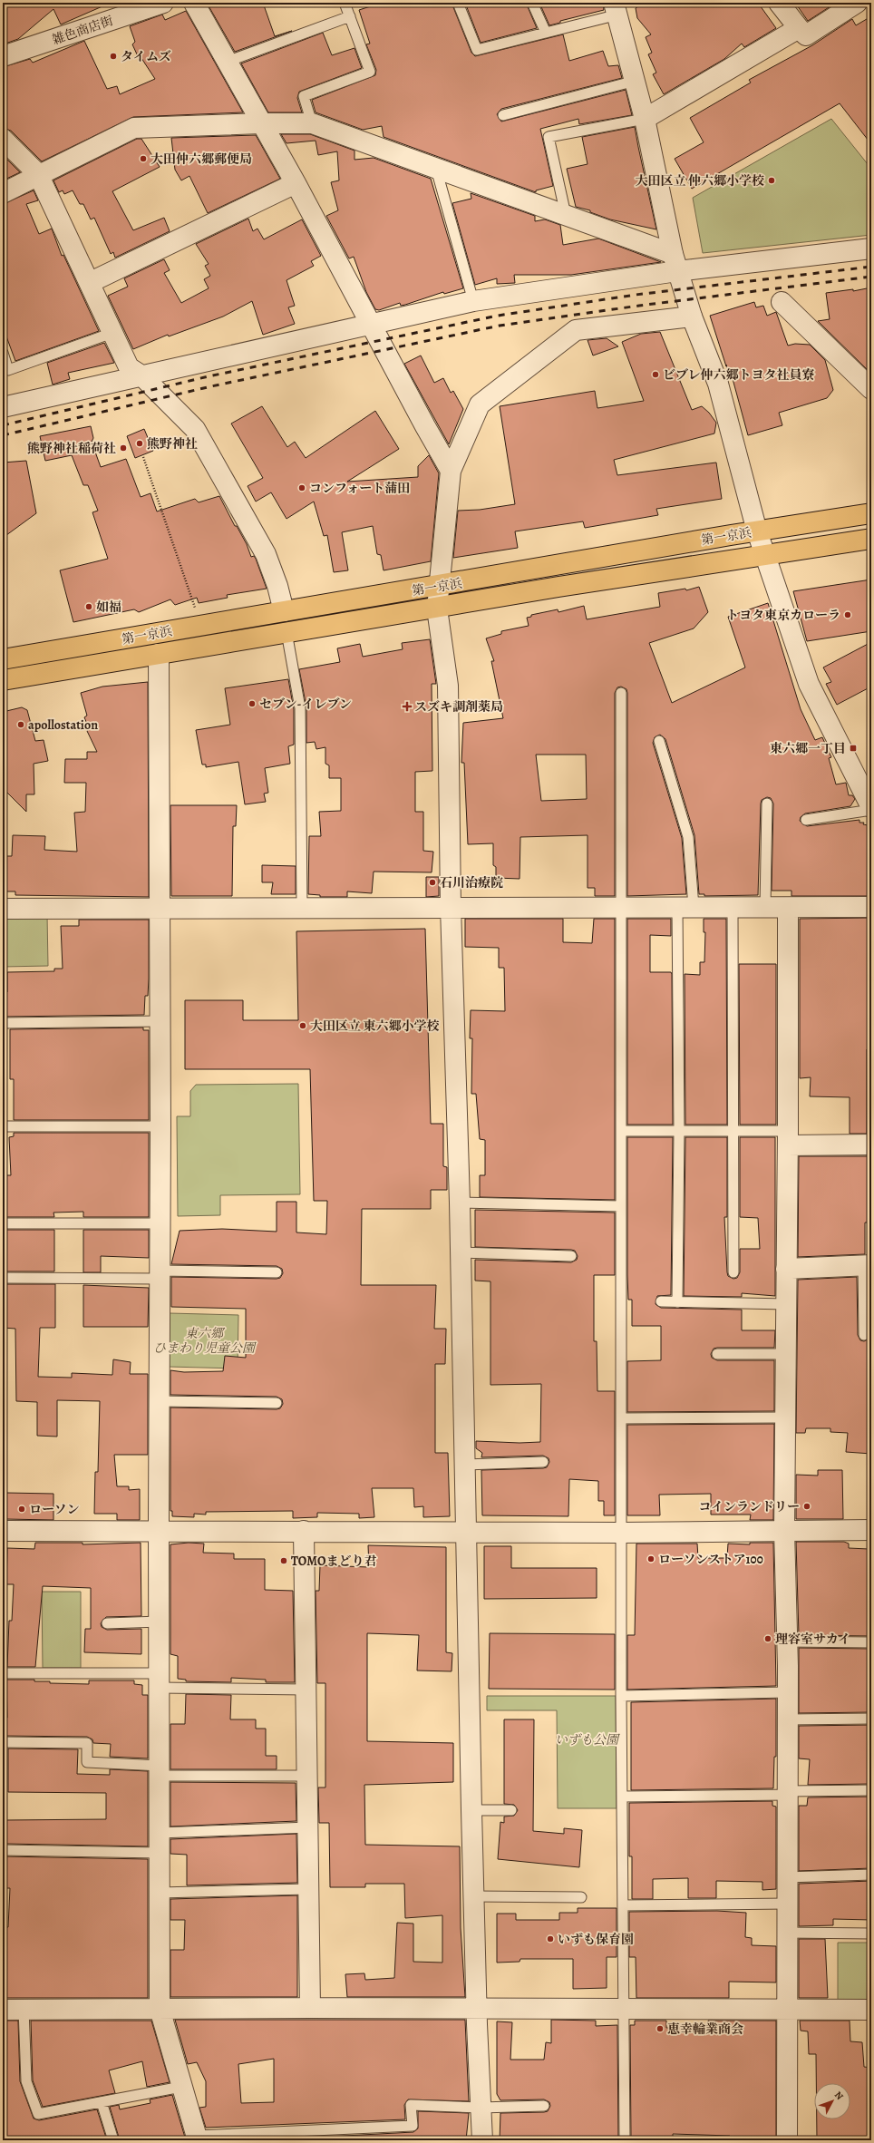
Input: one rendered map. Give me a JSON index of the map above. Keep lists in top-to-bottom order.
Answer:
{
  "streets": {
    "highway": ["第一京浜"],
    "street": ["雑色商店街"]
  },
  "parks": ["東六郷 ひまわり児童公園", "いずも公園"],
  "places": {
    "other": [
      "タイムズ",
      "大田仲六郷郵便局",
      "大田区立 仲六郷小学校",
      "ビブレ仲六郷トヨタ社員寮",
      "熊野神社",
      "熊野神社稲荷社",
      "コンフォート蒲田",
      "如福",
      "トヨタ東京カローラ",
      "セブン-イレブン",
      "apollostation",
      "石川治療院",
      "大田区立 東六郷小学校",
      "コインランドリー",
      "ローソン",
      "ローソンストア100",
      "TOMOまどり君",
      "理容室サカイ",
      "いずも保育園",
      "恵幸輪業商会"
    ],
    "health": ["スズキ調剤薬局"],
    "transit": ["東六郷一丁目"]
  },
  "north": "top right"
}
